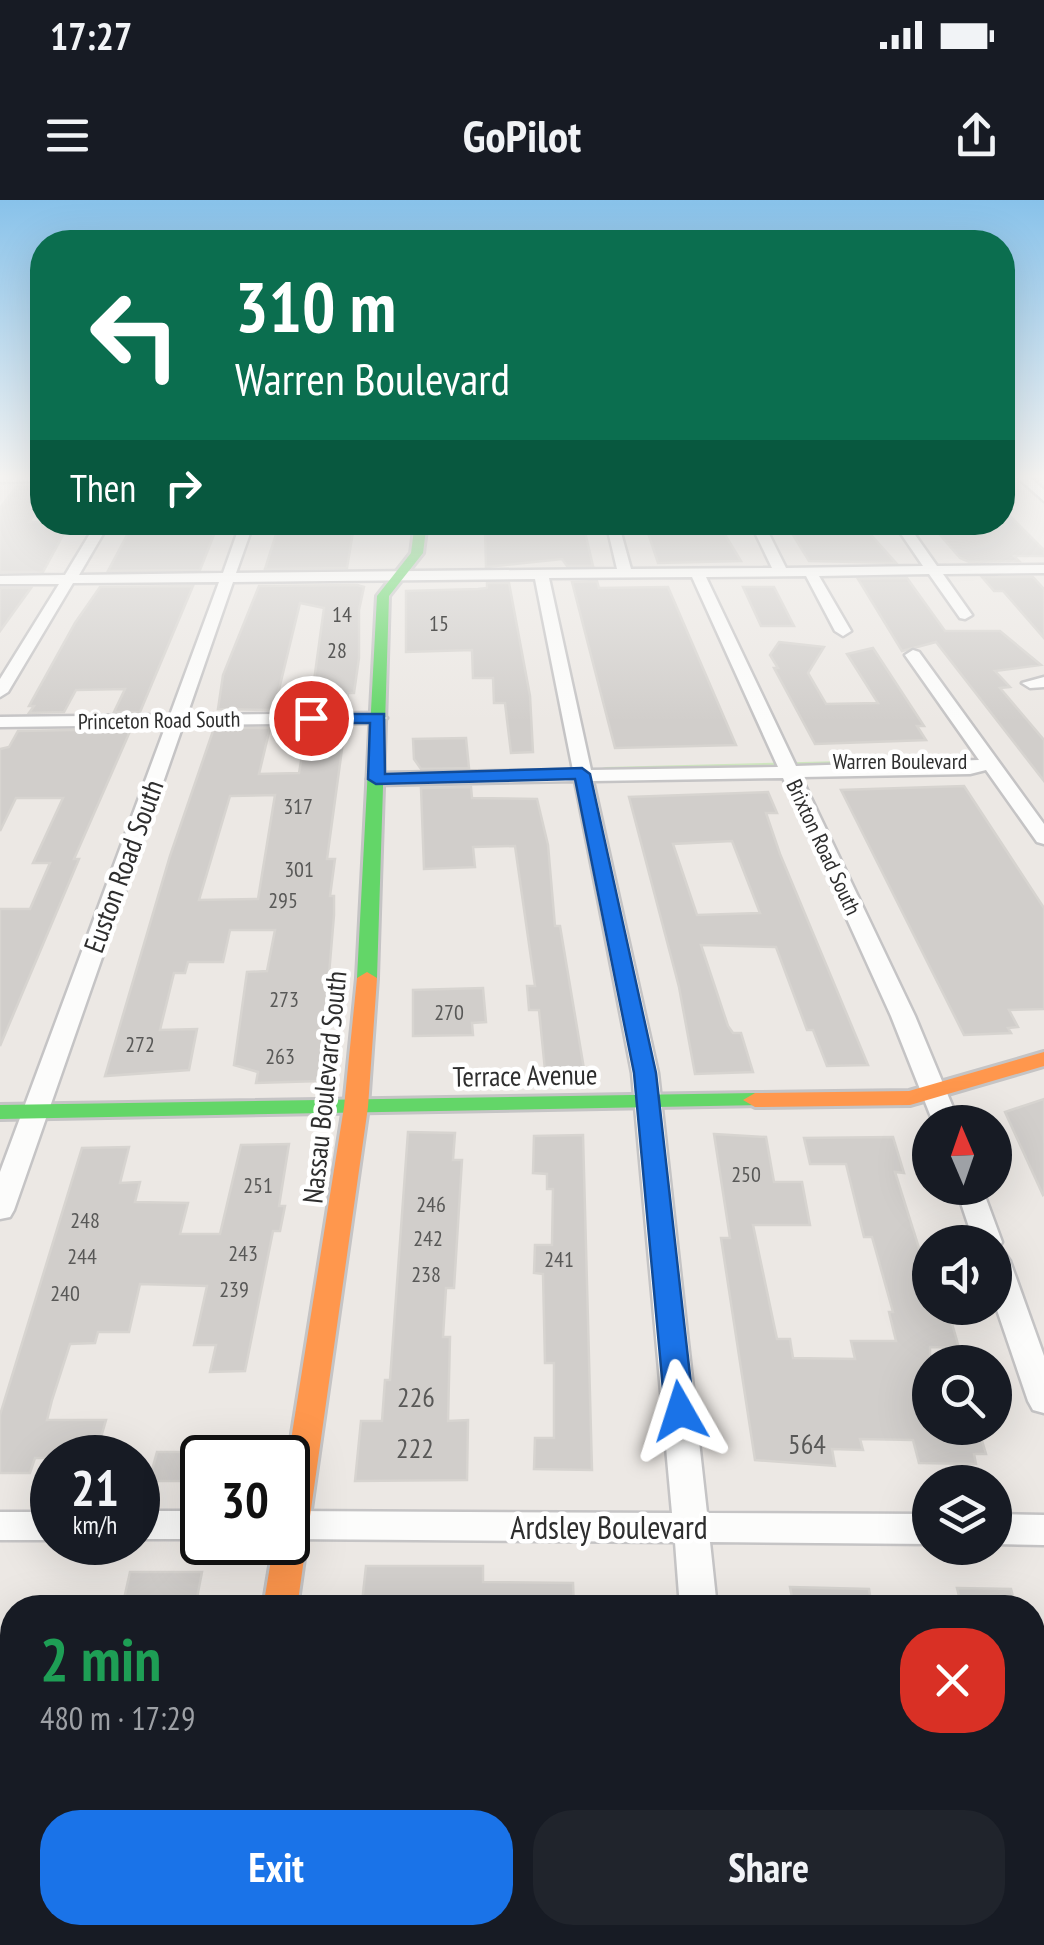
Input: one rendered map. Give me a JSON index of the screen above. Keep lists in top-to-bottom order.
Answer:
{
  "streets": {
    "main road": ["Terrace Avenue", "Nassau Boulevard South"],
    "street": [
      "Princeton Road South",
      "Warren Boulevard",
      "Brixton Road South",
      "Euston Road South",
      "Ardsley Boulevard"
    ]
  },
  "crossings": [
    ["Princeton Road South", "Euston Road South"],
    ["Princeton Road South", "Nassau Boulevard South"],
    ["Warren Boulevard", "Brixton Road South"],
    ["Warren Boulevard", "Nassau Boulevard South"],
    ["Brixton Road South", "Terrace Avenue"],
    ["Euston Road South", "Terrace Avenue"],
    ["Terrace Avenue", "Nassau Boulevard South"]
  ],
  "house_numbers": [
    "14",
    "15",
    "28",
    "317",
    "301",
    "295",
    "273",
    "270",
    "272",
    "263",
    "250",
    "251",
    "246",
    "248",
    "242",
    "243",
    "244",
    "241",
    "238",
    "239",
    "240",
    "226",
    "564",
    "222"
  ],
  "north": "top",
  "page": {
    "status": "17:27",
    "header": "GoPilot",
    "turn": ["310 m", "Warren Boulevard"],
    "then": "Then",
    "speed": "21 km/h",
    "limit": "30",
    "heading": ["2 min", "480 m · 17:29"],
    "buttons": ["Exit", "Share"]
  }
}
